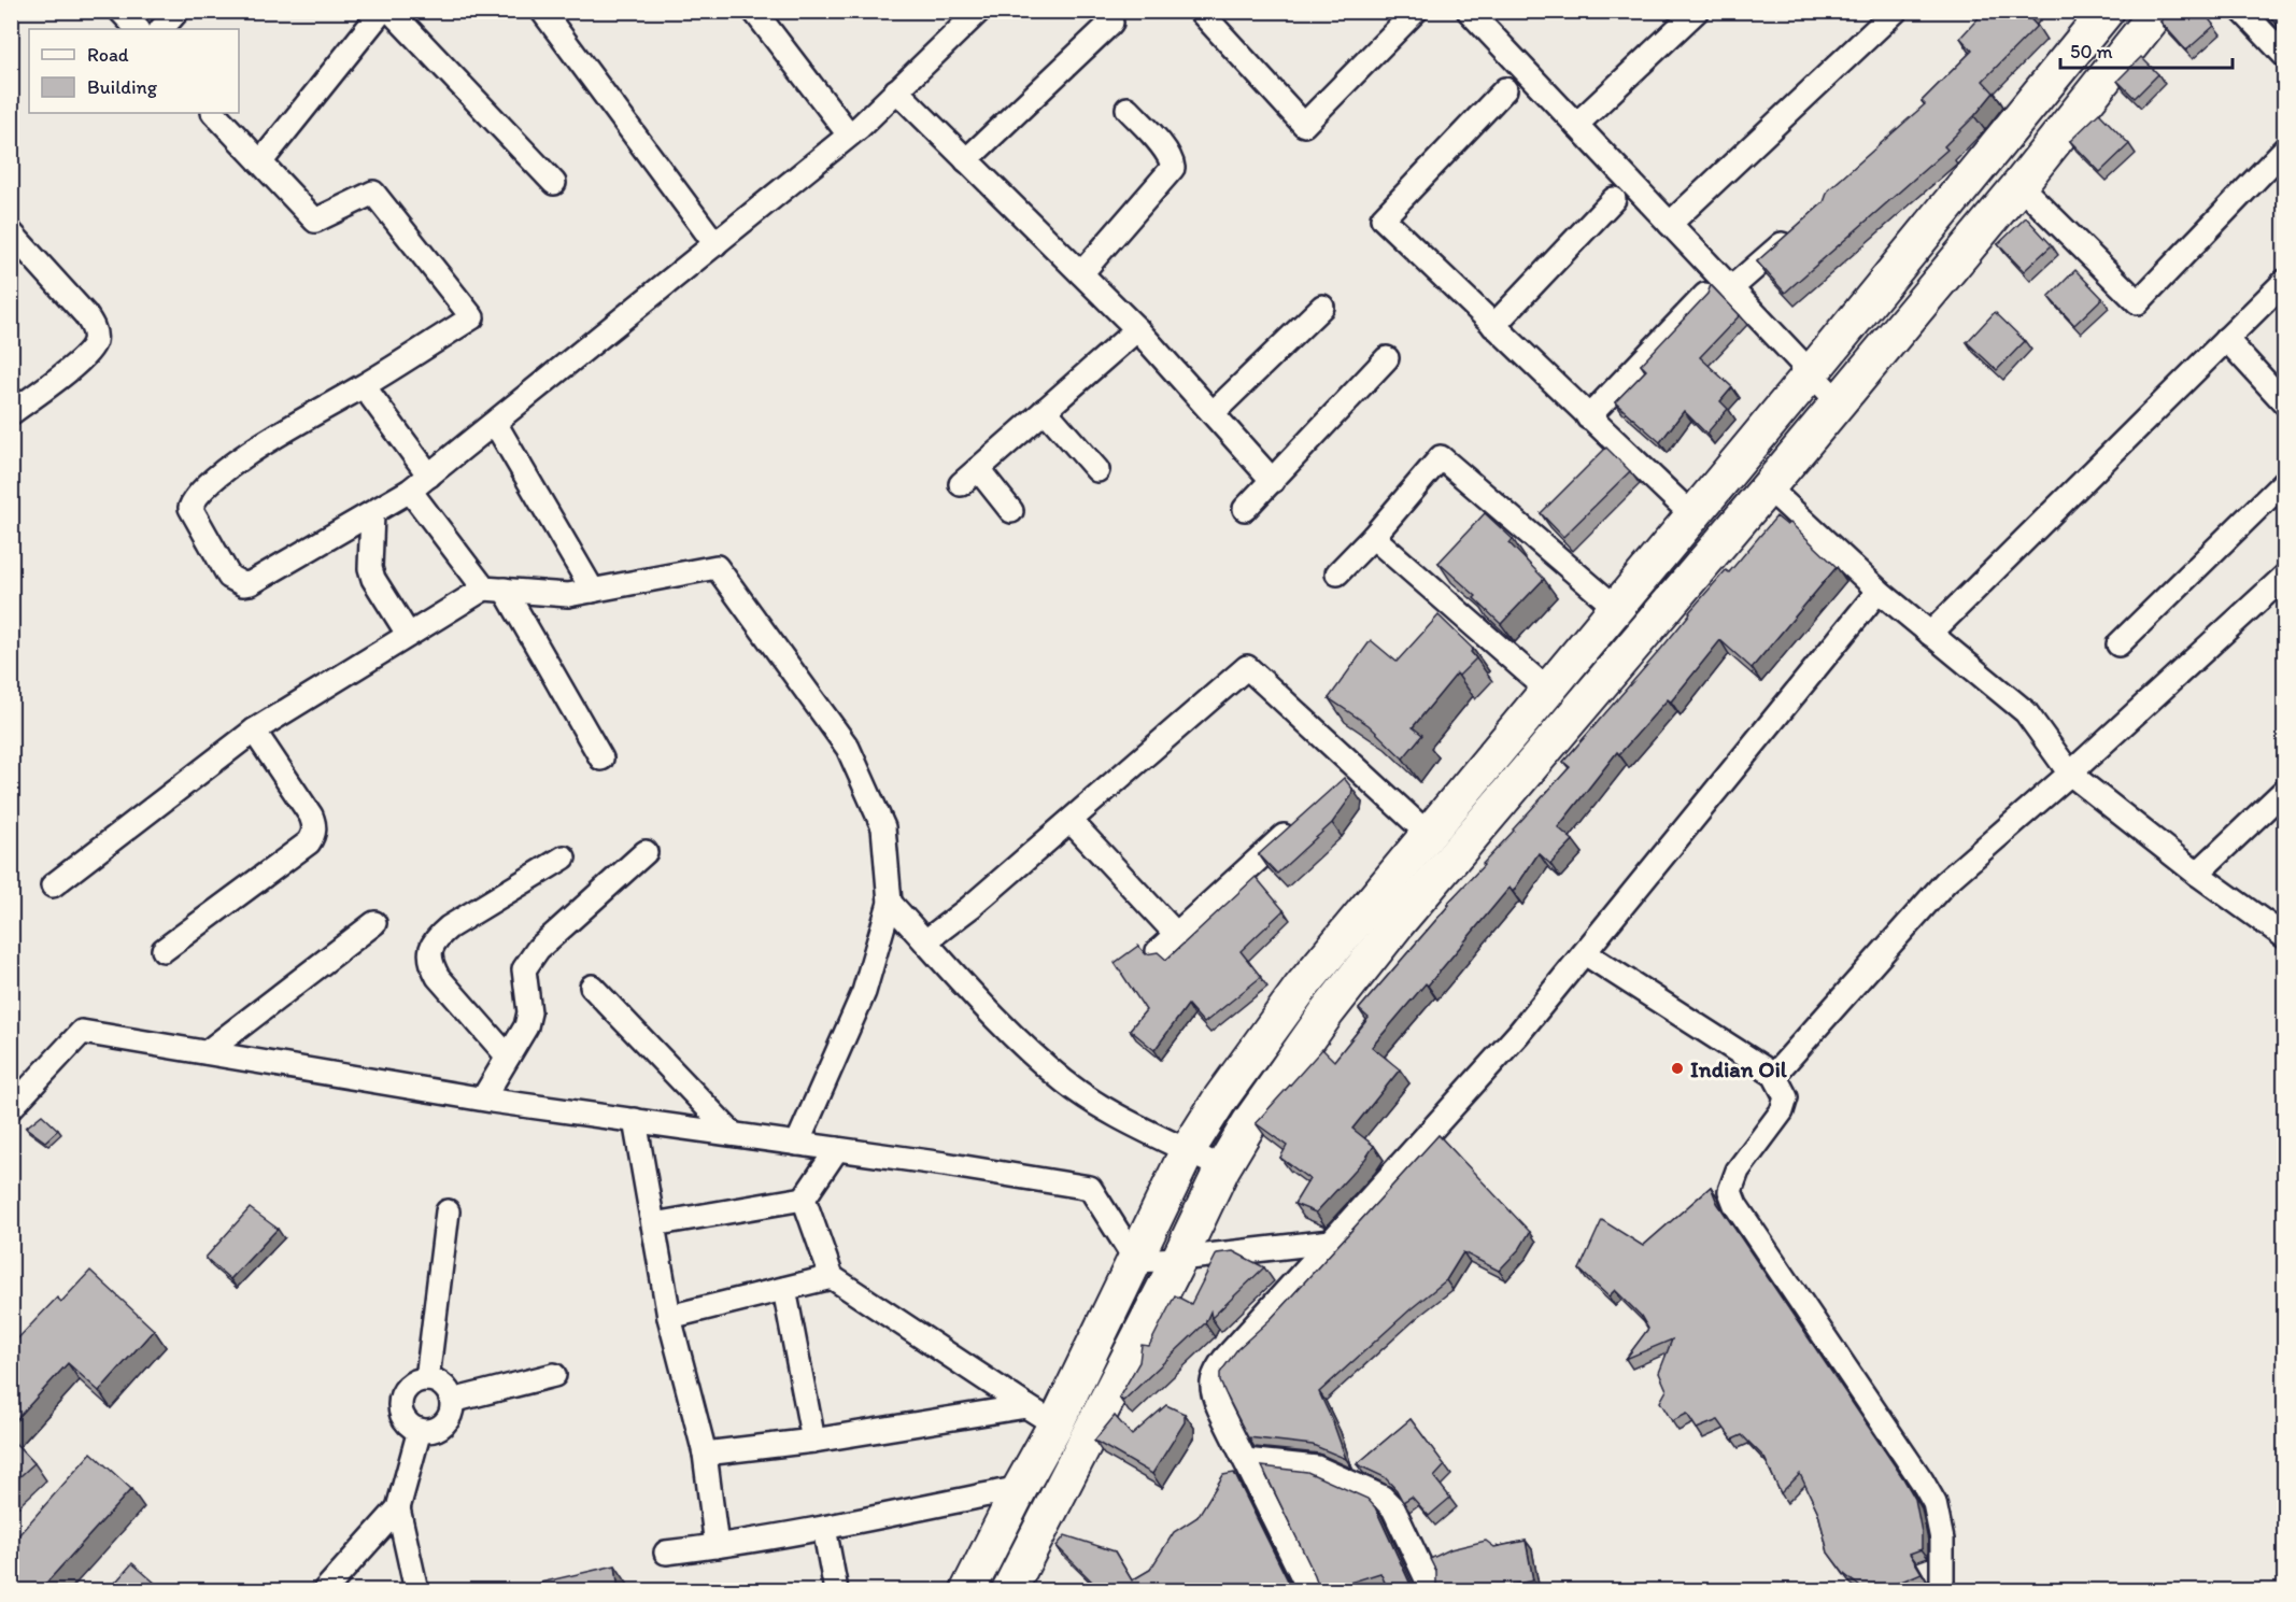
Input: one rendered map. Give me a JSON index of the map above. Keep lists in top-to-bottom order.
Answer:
{
  "places": ["Indian Oil"],
  "legend": ["Road", "Building"],
  "scale_bar": "50 m"
}
